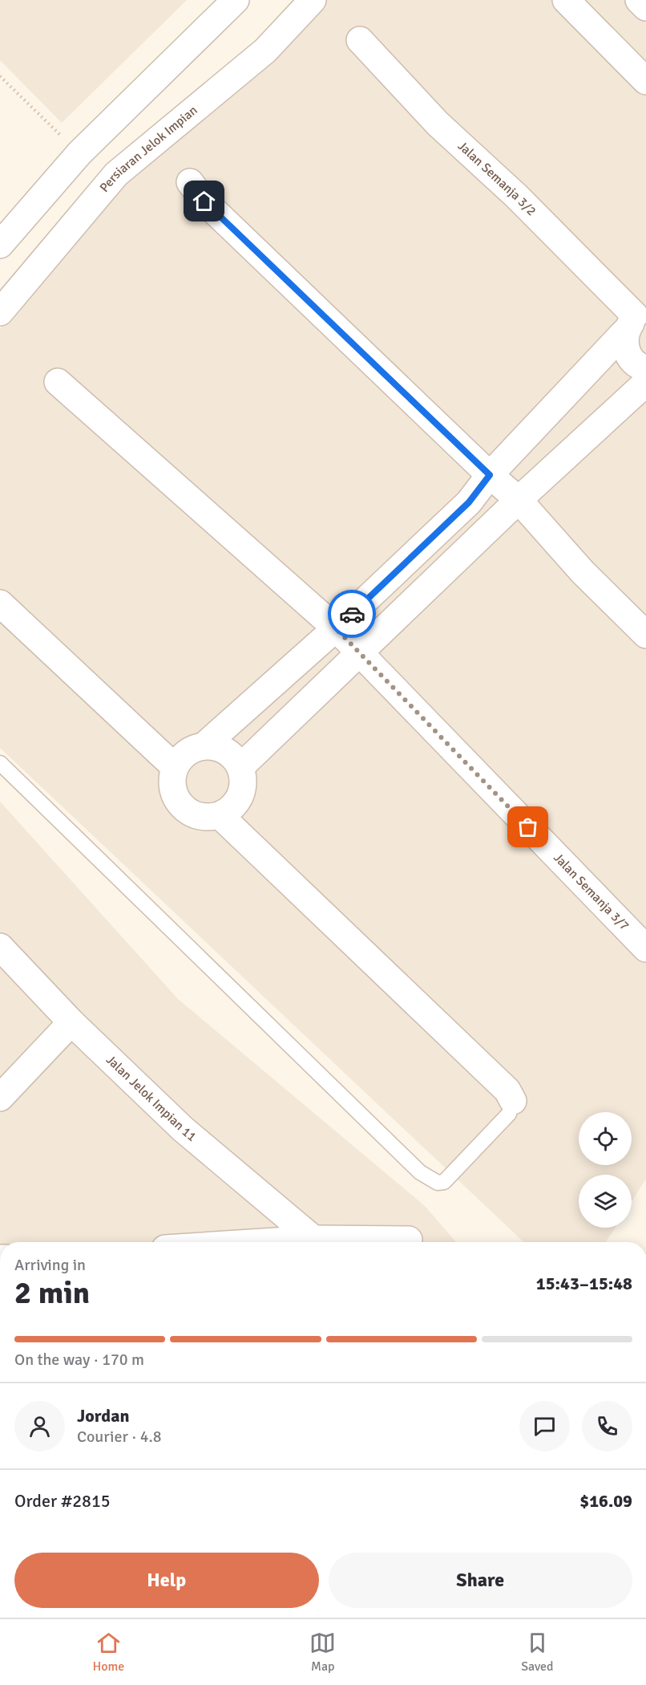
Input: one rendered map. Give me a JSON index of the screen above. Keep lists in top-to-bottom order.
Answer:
{
  "streets": {
    "street": [
      "Persiaran Jelok Impian",
      "Jalan Semanja 3/2",
      "Jalan Semanja 3/7",
      "Jalan Jelok Impian 11"
    ]
  },
  "page": {
    "heading": ["2 min", "Arriving in", "15:43–15:48"],
    "panel": [
      "Jordan",
      "Courier · 4.8",
      "Order #2815",
      "$16.09"
    ],
    "bar": "On the way · 170 m",
    "buttons": ["Help", "Share"],
    "tabs": ["Home", "Map", "Saved"]
  }
}
